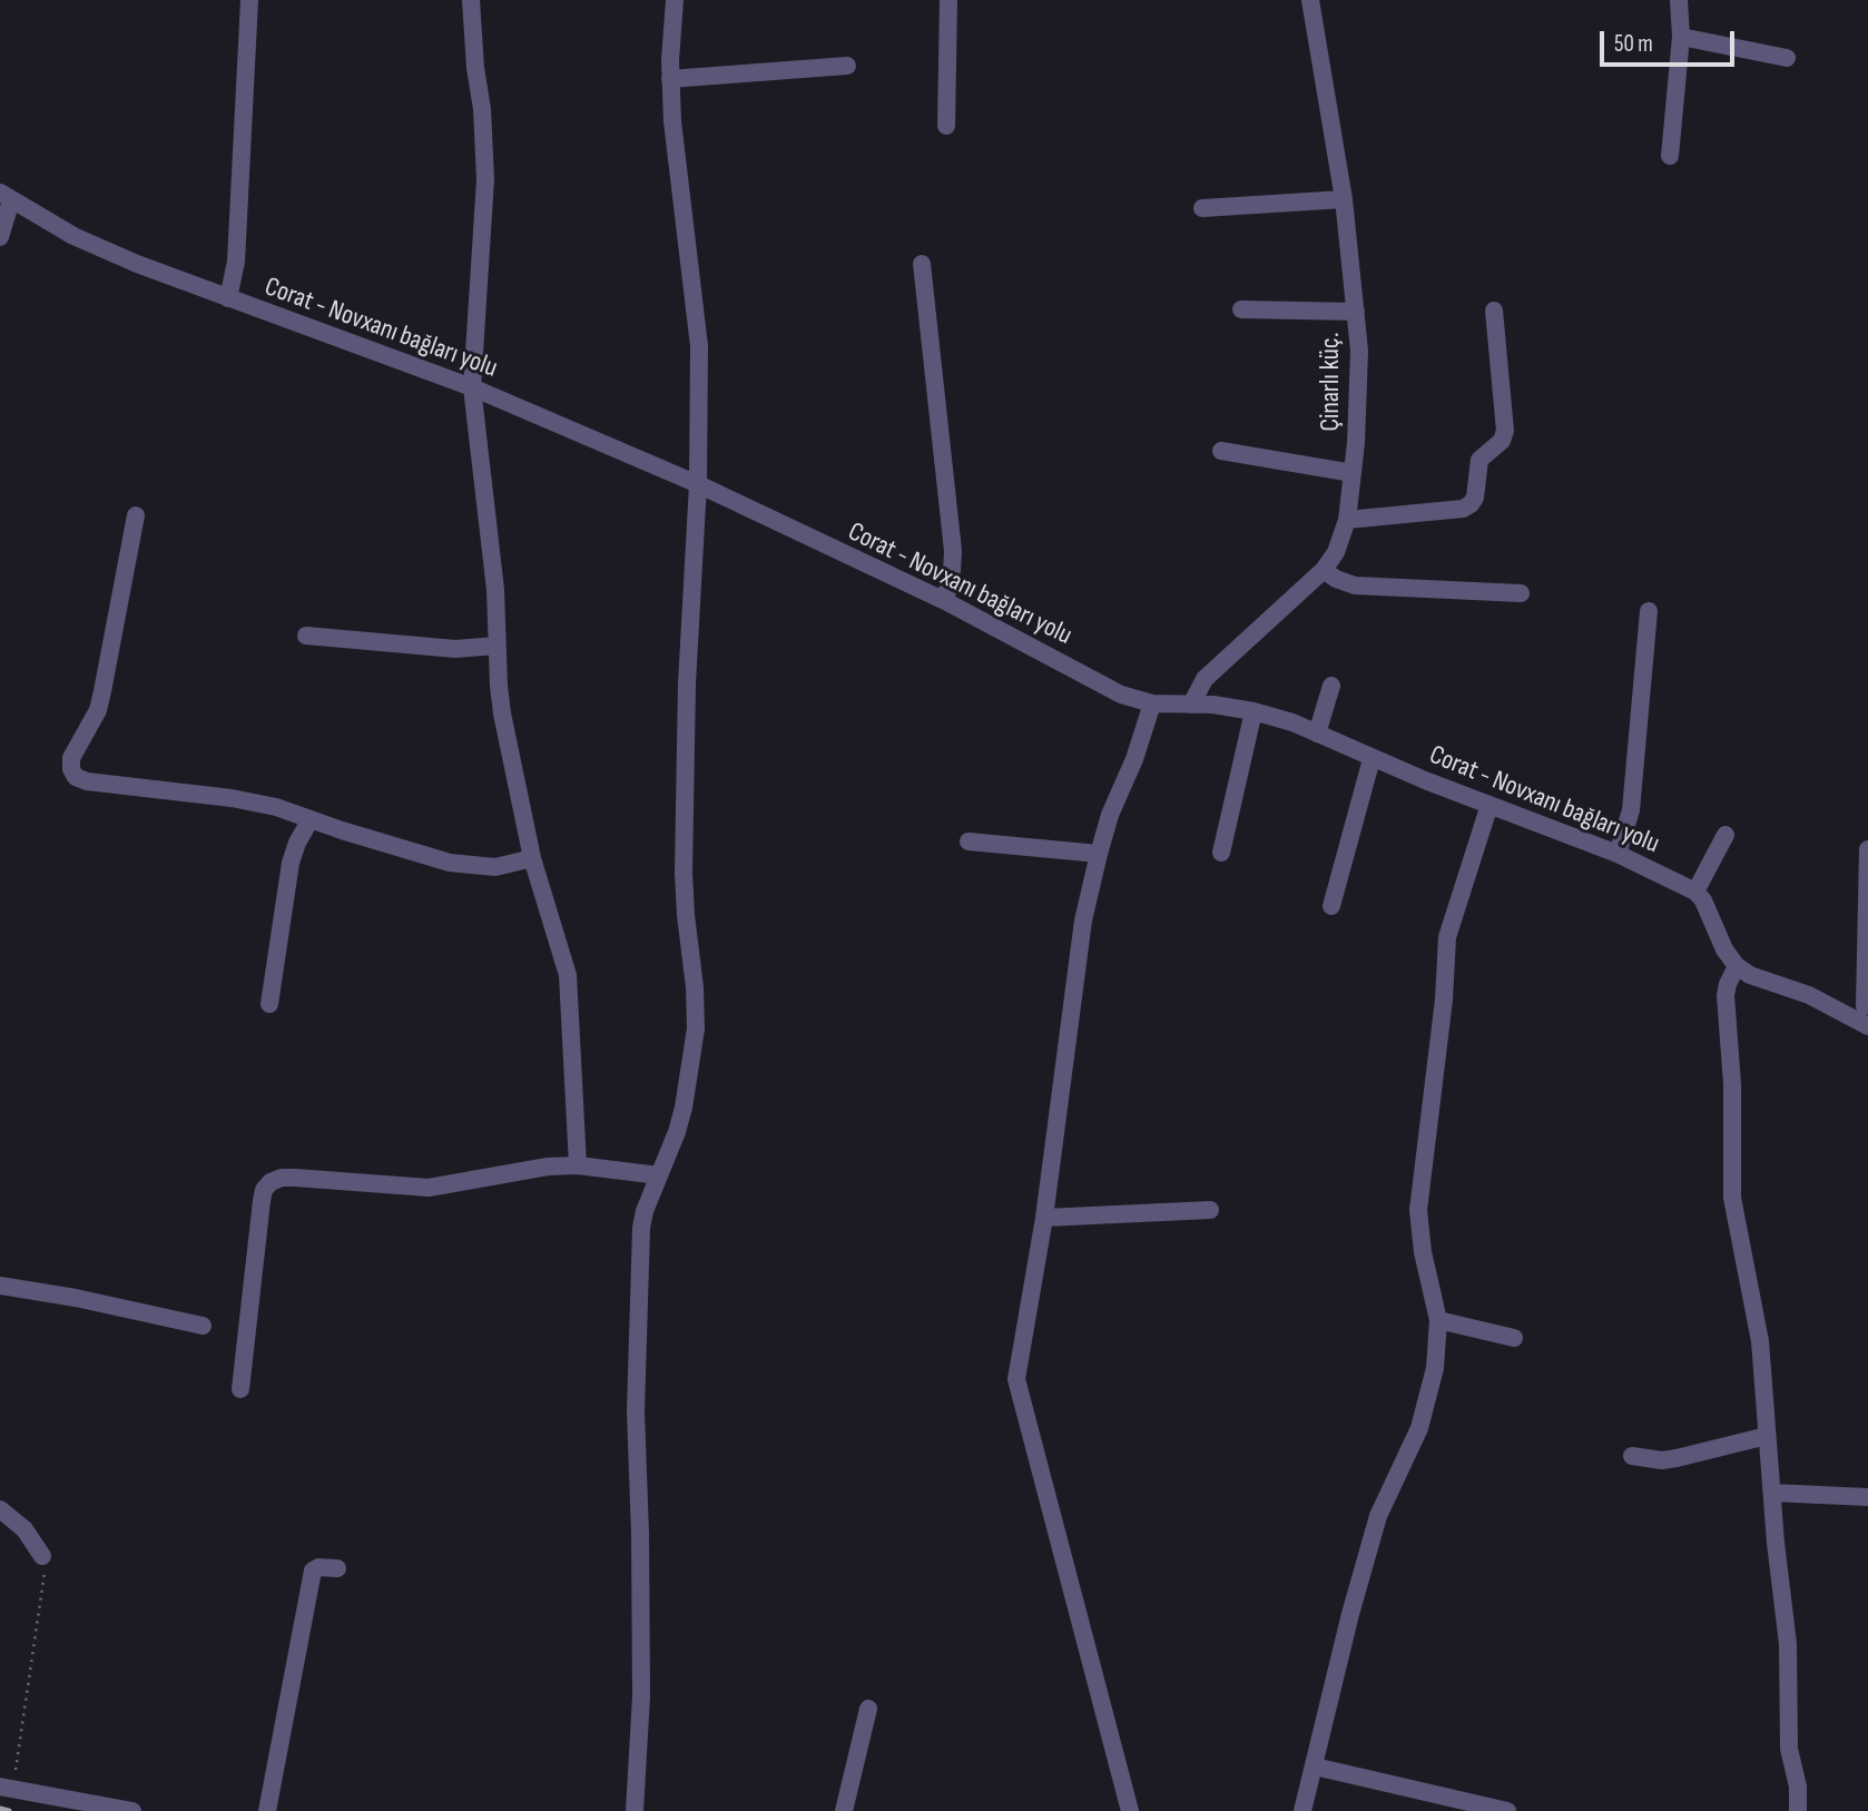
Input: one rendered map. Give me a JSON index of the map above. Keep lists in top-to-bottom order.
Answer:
{
  "streets": {
    "street": ["Corat - Novxanı bağları yolu", "Çinarlı küç."]
  },
  "crossings": [
    ["Corat - Novxanı bağları yolu", "Çinarlı küç."]
  ],
  "scale_bar": "50 m"
}
